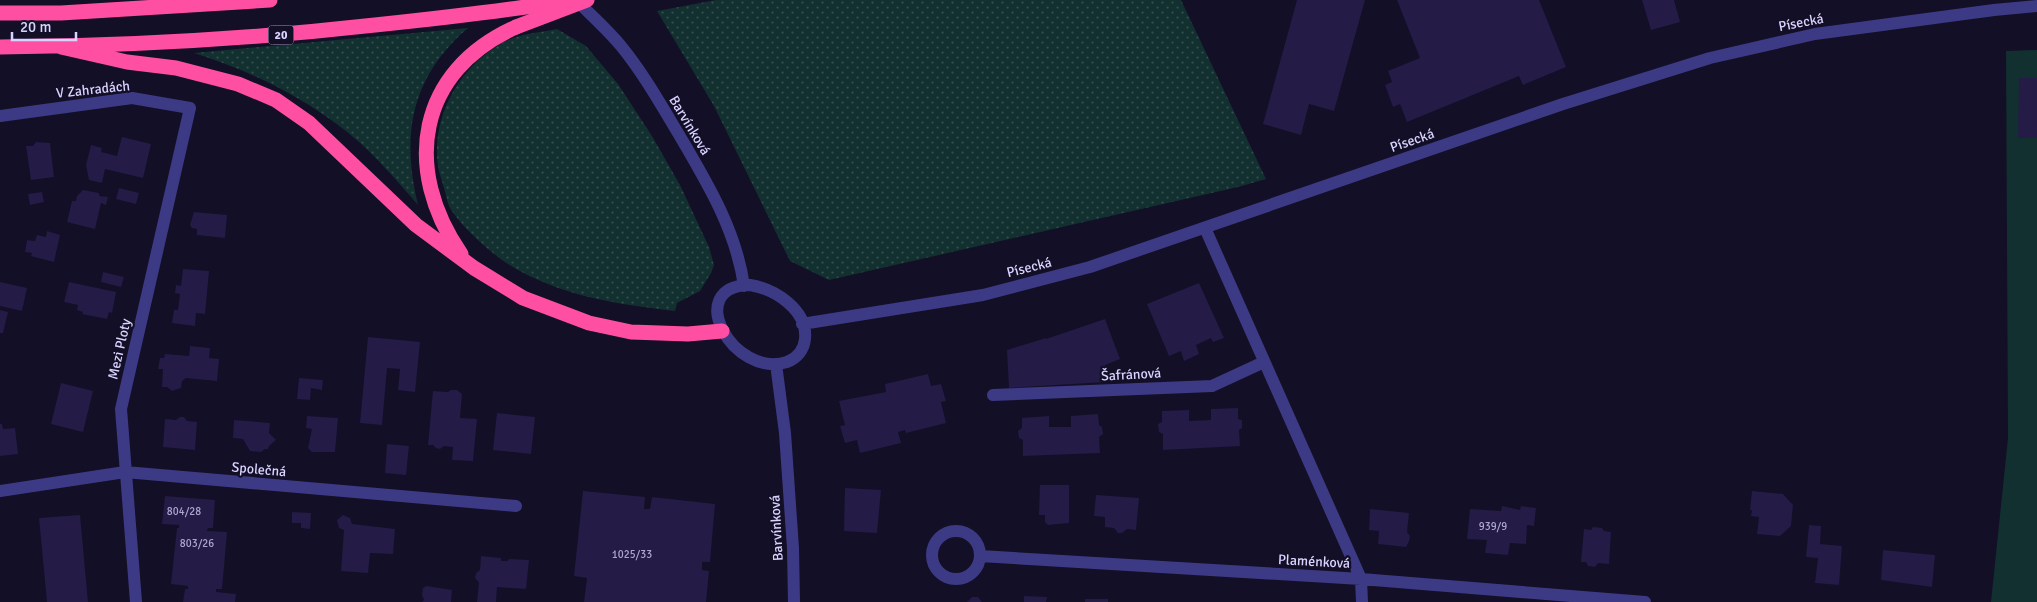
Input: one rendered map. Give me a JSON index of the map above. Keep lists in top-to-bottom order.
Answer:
{
  "streets": {
    "highway": ["20"],
    "street": [
      "Písecká",
      "V Zahradách",
      "Barvínková",
      "Mezi Ploty",
      "Šafránová",
      "Společná",
      "Plaménková"
    ]
  },
  "crossings": [
    ["Písecká", "Barvínková"],
    ["V Zahradách", "Mezi Ploty"],
    ["Mezi Ploty", "Společná"]
  ],
  "house_numbers": [
    "804/28",
    "939/9",
    "803/26",
    "1025/33"
  ],
  "scale_bar": "20 m"
}
